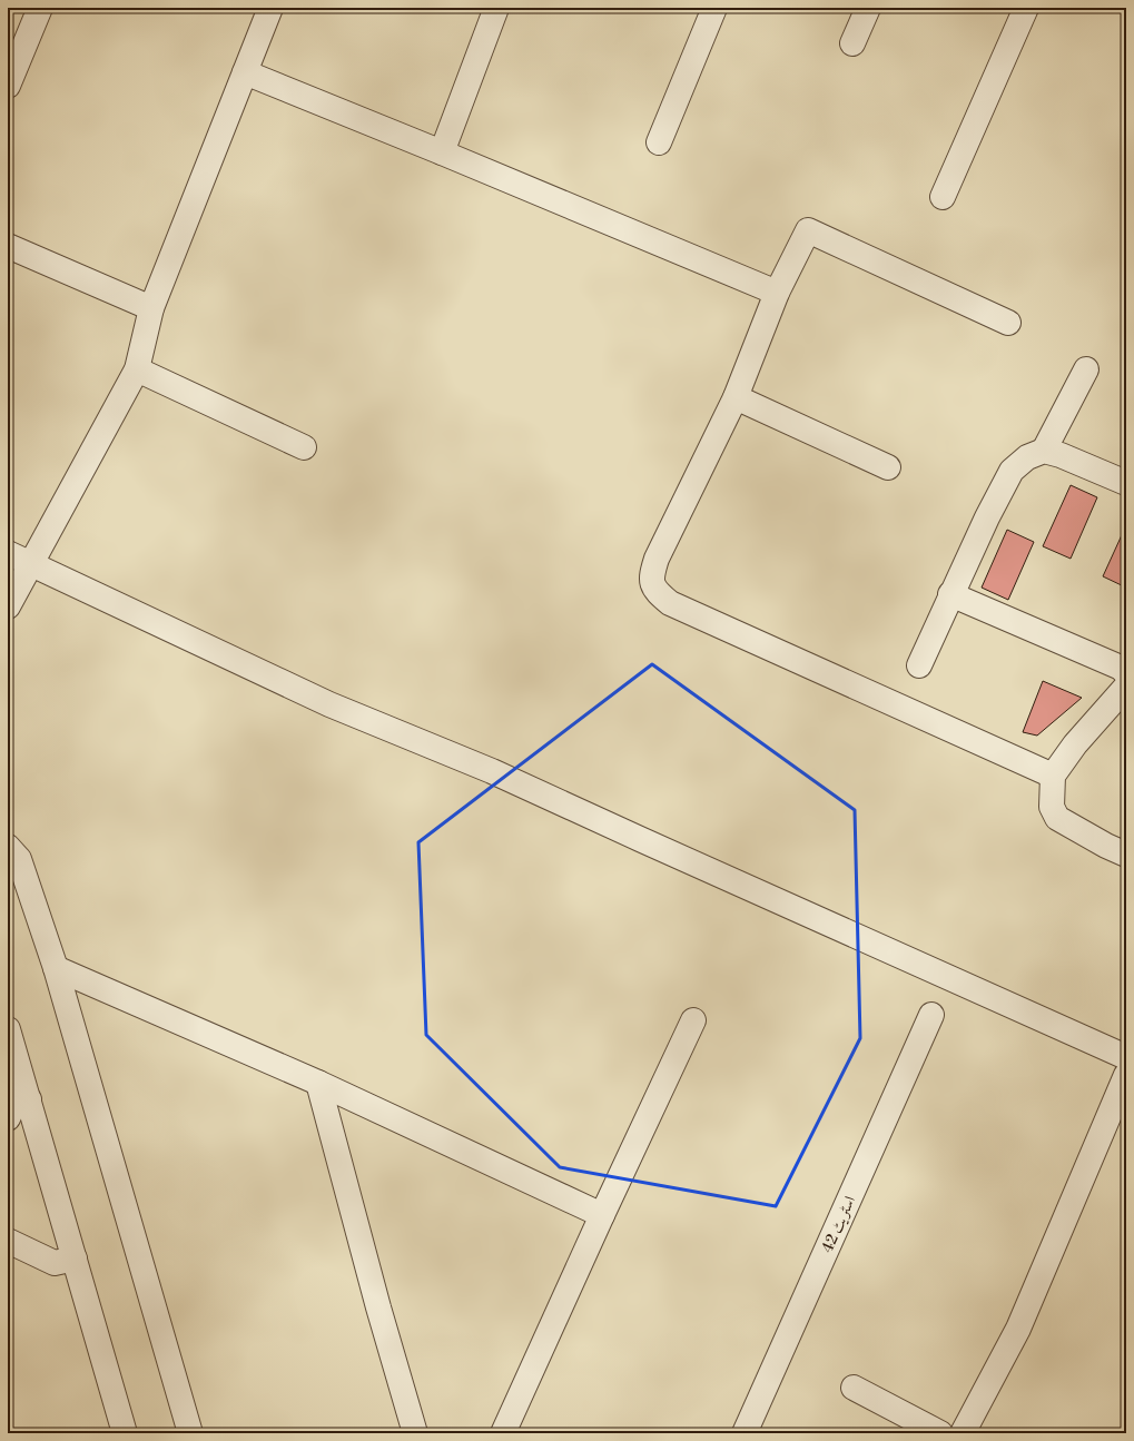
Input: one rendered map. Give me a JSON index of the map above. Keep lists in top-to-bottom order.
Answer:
{
  "streets": {
    "street": ["اسٹریٹ 42"]
  }
}
